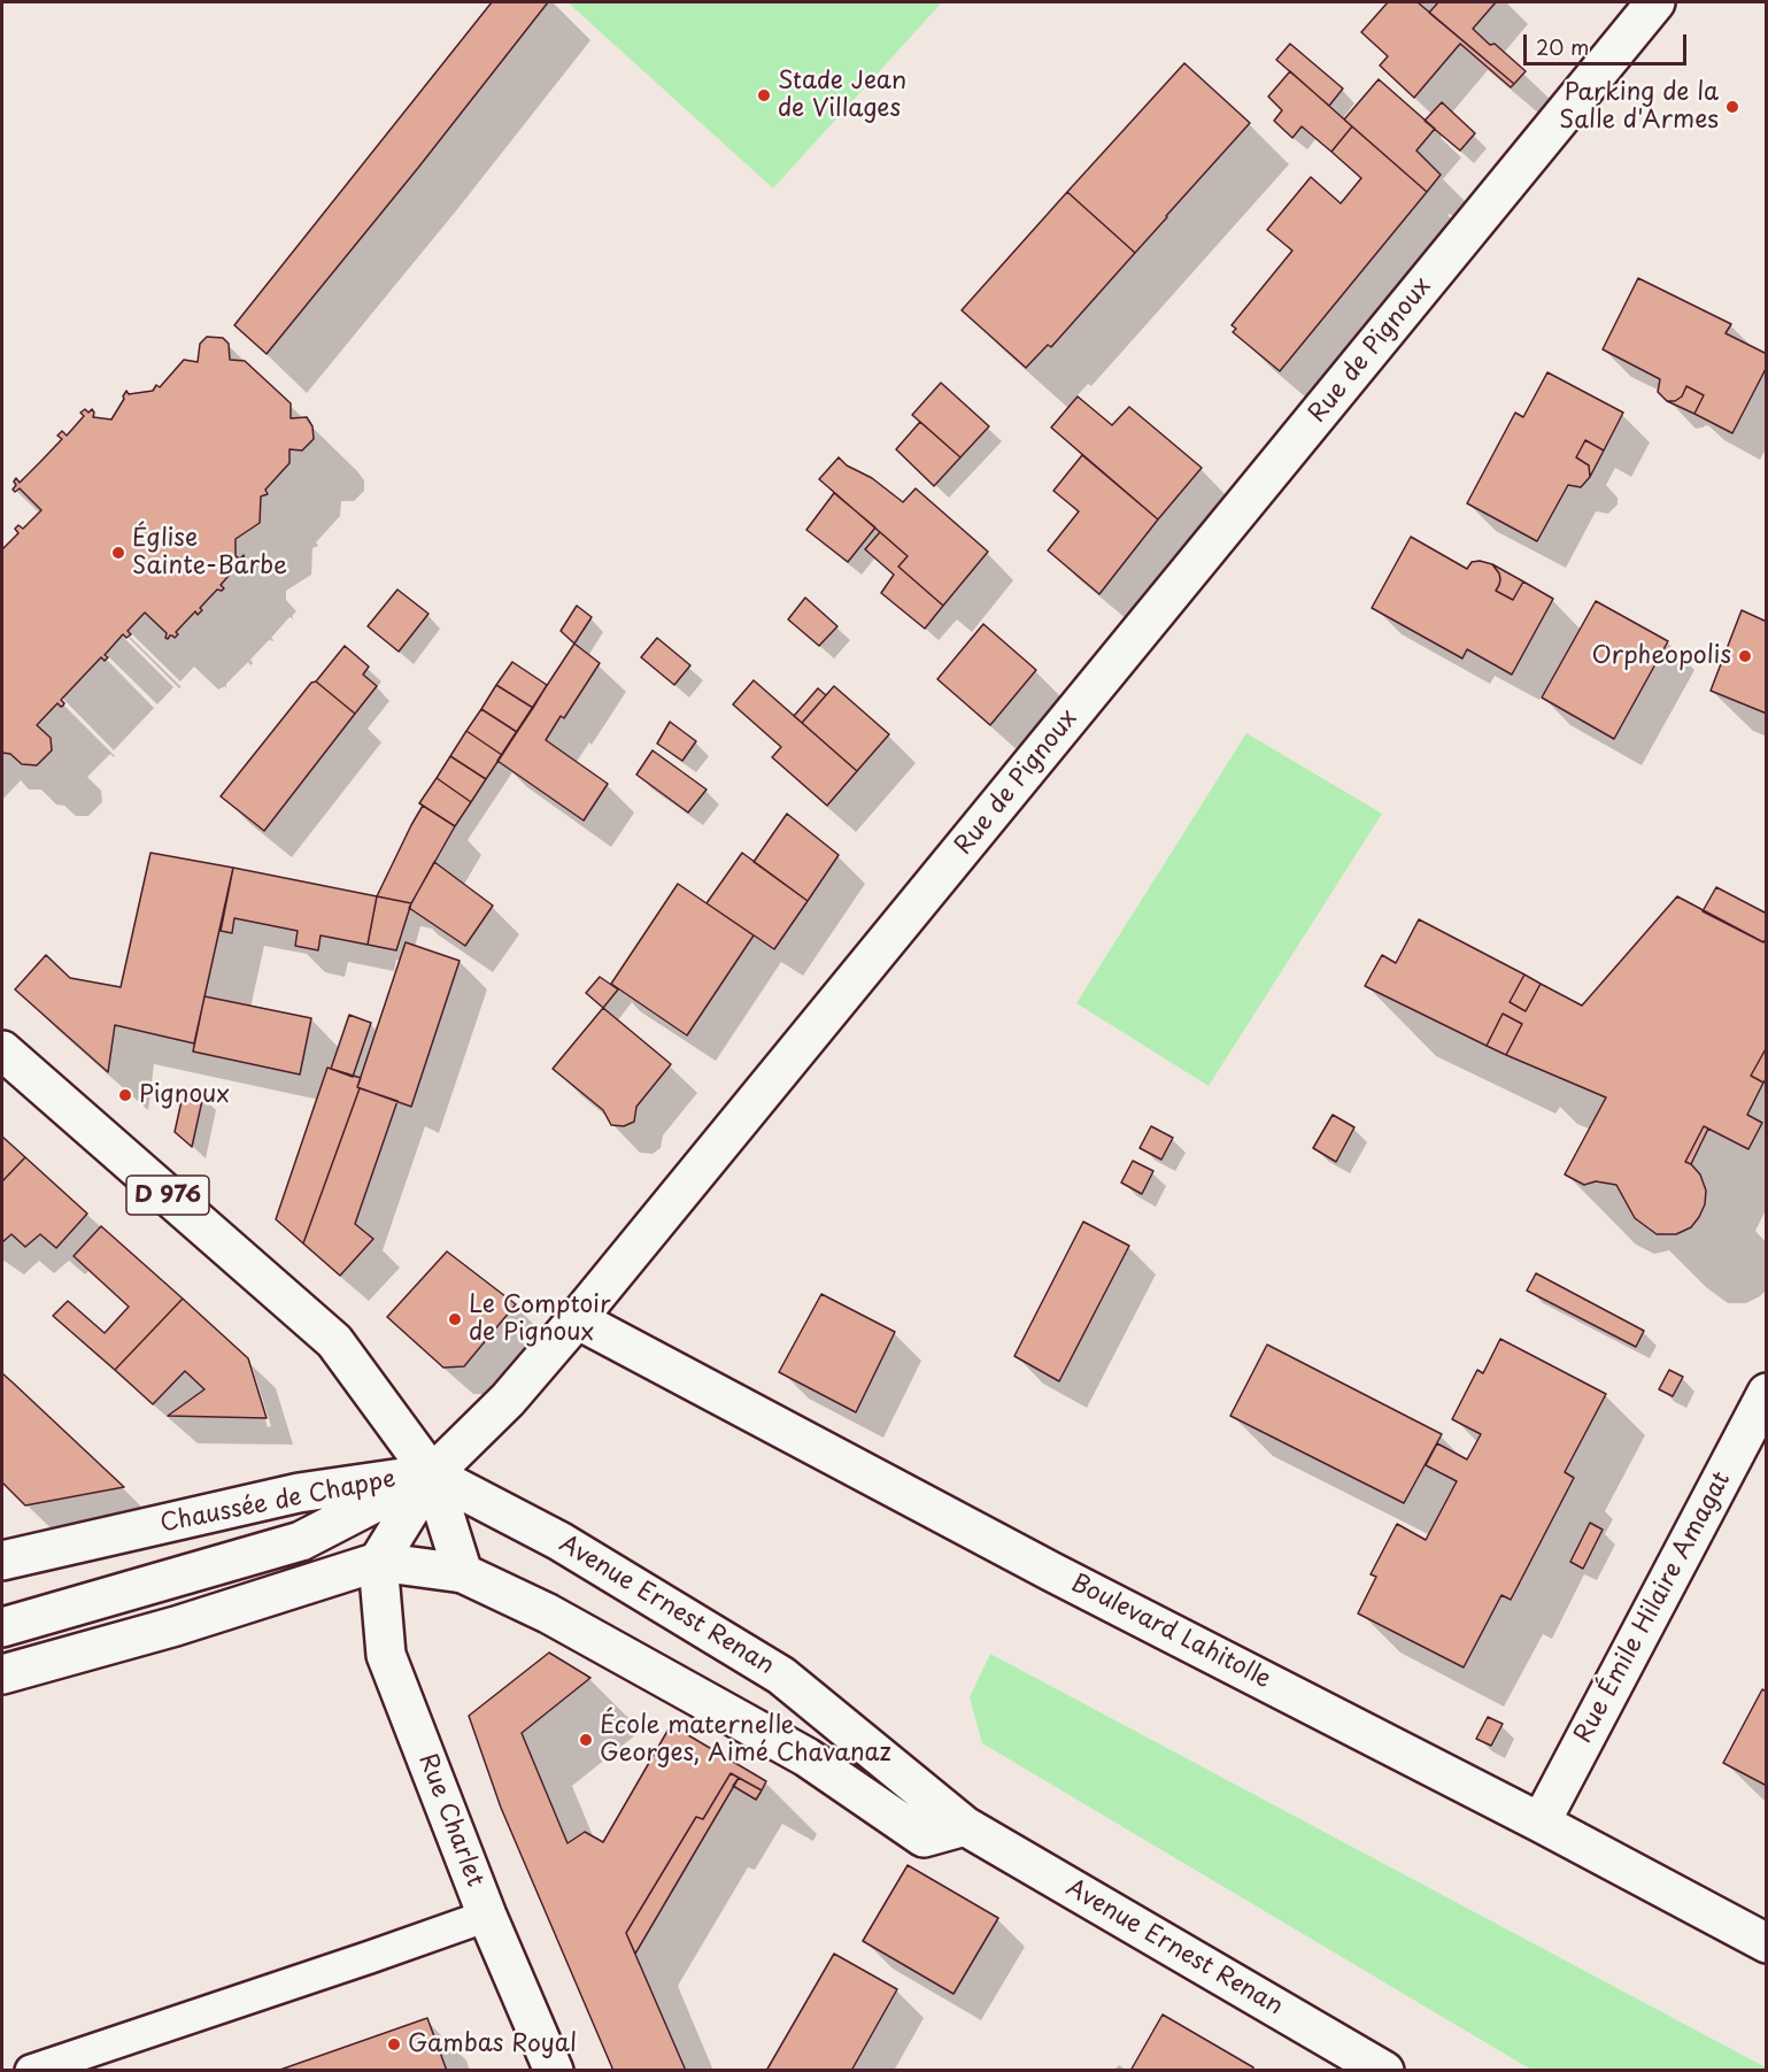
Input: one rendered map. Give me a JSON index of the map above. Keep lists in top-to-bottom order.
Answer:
{
  "streets": {
    "main road": [
      "Rue de Pignoux",
      "D 976",
      "Chaussée de Chappe",
      "Avenue Ernest Renan",
      "Rue Émile Hilaire Amagat",
      "Boulevard Lahitolle",
      "Rue Charlet"
    ]
  },
  "crossings": [
    ["Rue de Pignoux", "D 976"],
    ["Rue de Pignoux", "Chaussée de Chappe"],
    ["Rue de Pignoux", "Avenue Ernest Renan"],
    ["Rue de Pignoux", "Boulevard Lahitolle"],
    ["Rue de Pignoux", "Rue Charlet"],
    ["D 976", "Chaussée de Chappe"],
    ["D 976", "Avenue Ernest Renan"],
    ["Chaussée de Chappe", "Avenue Ernest Renan"],
    ["Rue Émile Hilaire Amagat", "Boulevard Lahitolle"]
  ],
  "places": [
    "Stade Jean de Villages",
    "Parking de la Salle d'Armes",
    "Église Sainte-Barbe",
    "Orpheopolis",
    "Pignoux",
    "Le Comptoir de Pignoux",
    "École maternelle Georges, Aimé Chavanaz",
    "Gambas Royal"
  ],
  "scale_bar": "20 m"
}
